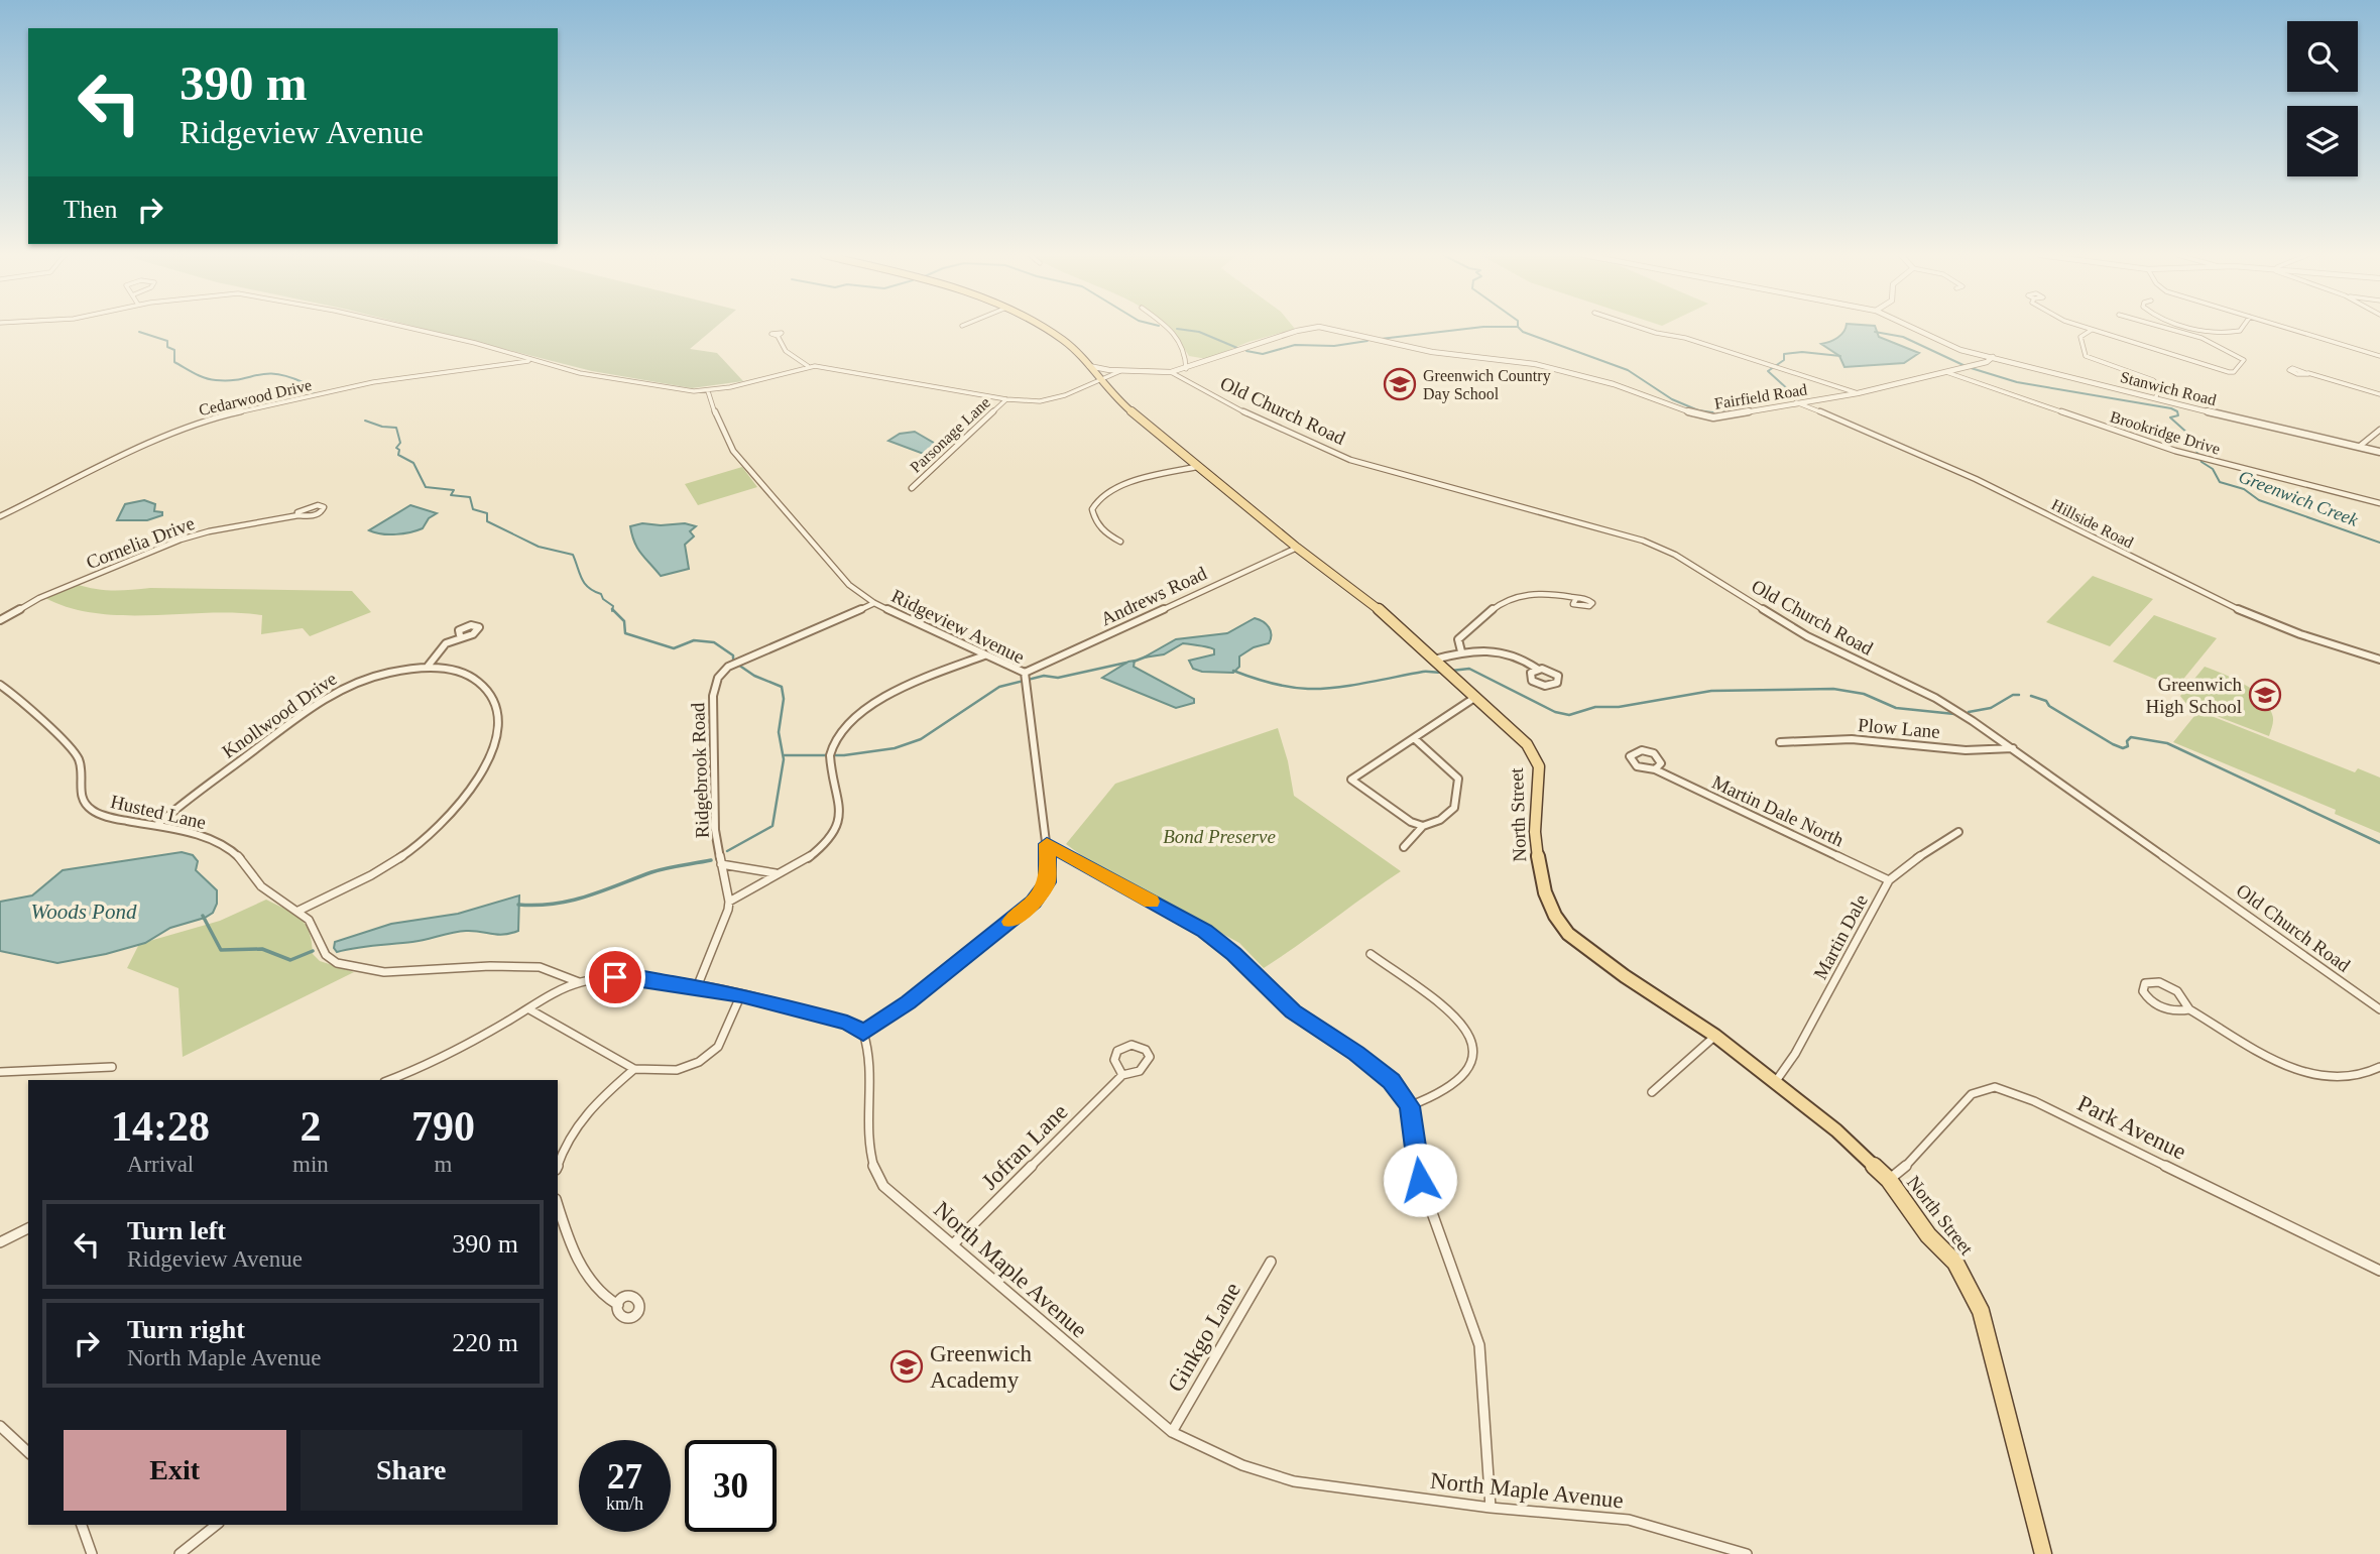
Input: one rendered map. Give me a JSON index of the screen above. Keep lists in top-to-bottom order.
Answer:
{
  "streets": {
    "main road": ["North Street"],
    "street": [
      "Stanwich Road",
      "Fairfield Road",
      "Cedarwood Drive",
      "Old Church Road",
      "Brookridge Drive",
      "Parsonage Lane",
      "Hillside Road",
      "Cornelia Drive",
      "Andrews Road",
      "Ridgeview Avenue",
      "Knollwood Drive",
      "Plow Lane",
      "Ridgebrook Road",
      "Martin Dale North",
      "Husted Lane",
      "Martin Dale",
      "Park Avenue",
      "Jofran Lane",
      "North Maple Avenue",
      "Ginkgo Lane"
    ]
  },
  "crossings": [
    ["Stanwich Road", "Fairfield Road"],
    ["Fairfield Road", "Old Church Road"],
    ["Fairfield Road", "Brookridge Drive"],
    ["Fairfield Road", "Parsonage Lane"],
    ["Fairfield Road", "Hillside Road"],
    ["Fairfield Road", "North Street"],
    ["Old Church Road", "Plow Lane"],
    ["Andrews Road", "Ridgeview Avenue"],
    ["Andrews Road", "North Street"],
    ["Ridgeview Avenue", "Ridgebrook Road"],
    ["Ridgeview Avenue", "North Maple Avenue"],
    ["Knollwood Drive", "Husted Lane"],
    ["Martin Dale North", "Martin Dale"],
    ["North Street", "Martin Dale"],
    ["North Street", "Park Avenue"],
    ["Jofran Lane", "North Maple Avenue"],
    ["North Maple Avenue", "Ginkgo Lane"]
  ],
  "water": ["Greenwich Creek", "Woods Pond"],
  "parks": ["Bond Preserve"],
  "places": {
    "school or university": ["Greenwich Country Day School", "Greenwich High School", "Greenwich Academy"]
  },
  "page": {
    "turn": ["390 m", "Ridgeview Avenue"],
    "then": "Then",
    "eta": [
      "14:28",
      "Arrival",
      "2",
      "min",
      "790",
      "m"
    ],
    "list": [
      {
        "name": "Turn left",
        "note": "Ridgeview Avenue",
        "value": "390 m"
      },
      {
        "name": "Turn right",
        "note": "North Maple Avenue",
        "value": "220 m"
      }
    ],
    "buttons": ["Exit", "Share"],
    "speed": "27 km/h",
    "limit": "30"
  }
}
